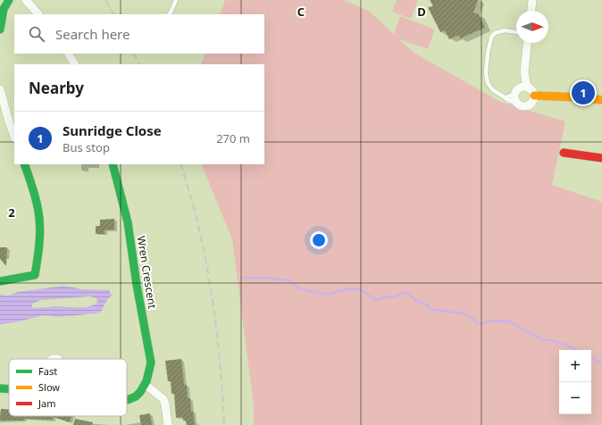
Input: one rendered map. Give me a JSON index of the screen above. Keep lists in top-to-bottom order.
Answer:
{
  "streets": {
    "street": ["Wren Crescent"]
  },
  "legend": ["Fast", "Slow", "Jam"],
  "north": "right",
  "page": {
    "search": "Search here",
    "heading": "Nearby",
    "pins": "1",
    "list": [
      {
        "mark": "1",
        "name": "Sunridge Close",
        "note": "Bus stop",
        "value": "270 m"
      }
    ],
    "map_buttons": ["+", "−"]
  },
  "grid": {
    "columns": ["C", "D"],
    "rows": ["2"]
  }
}
